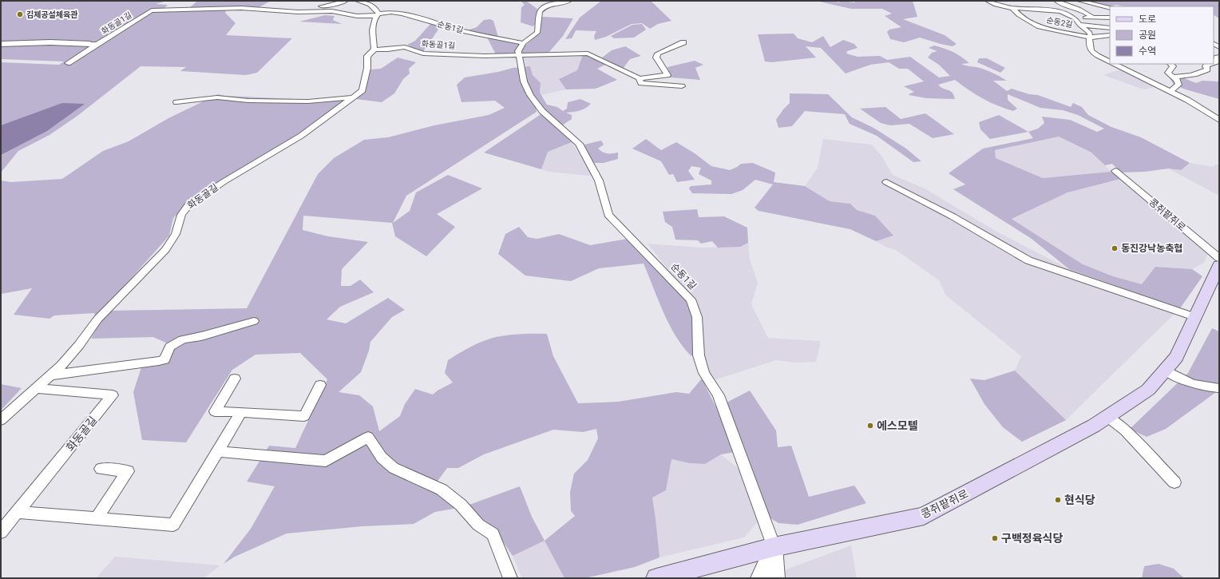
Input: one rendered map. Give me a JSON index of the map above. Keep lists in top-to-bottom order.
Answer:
{
  "streets": {
    "main road": ["콩쥐팥쥐로"],
    "street": [
      "순동2길",
      "화동골1길",
      "순동1길",
      "화동골길"
    ]
  },
  "crossings": [
    ["화동골1길", "순동1길"],
    ["화동골1길", "화동골길"],
    ["순동1길", "콩쥐팥쥐로"]
  ],
  "places": [
    "김제공설체육관",
    "동진강낙농축협",
    "에스모텔",
    "현식당",
    "구백정육식당"
  ],
  "legend": ["도로", "공원", "수역"]
}
